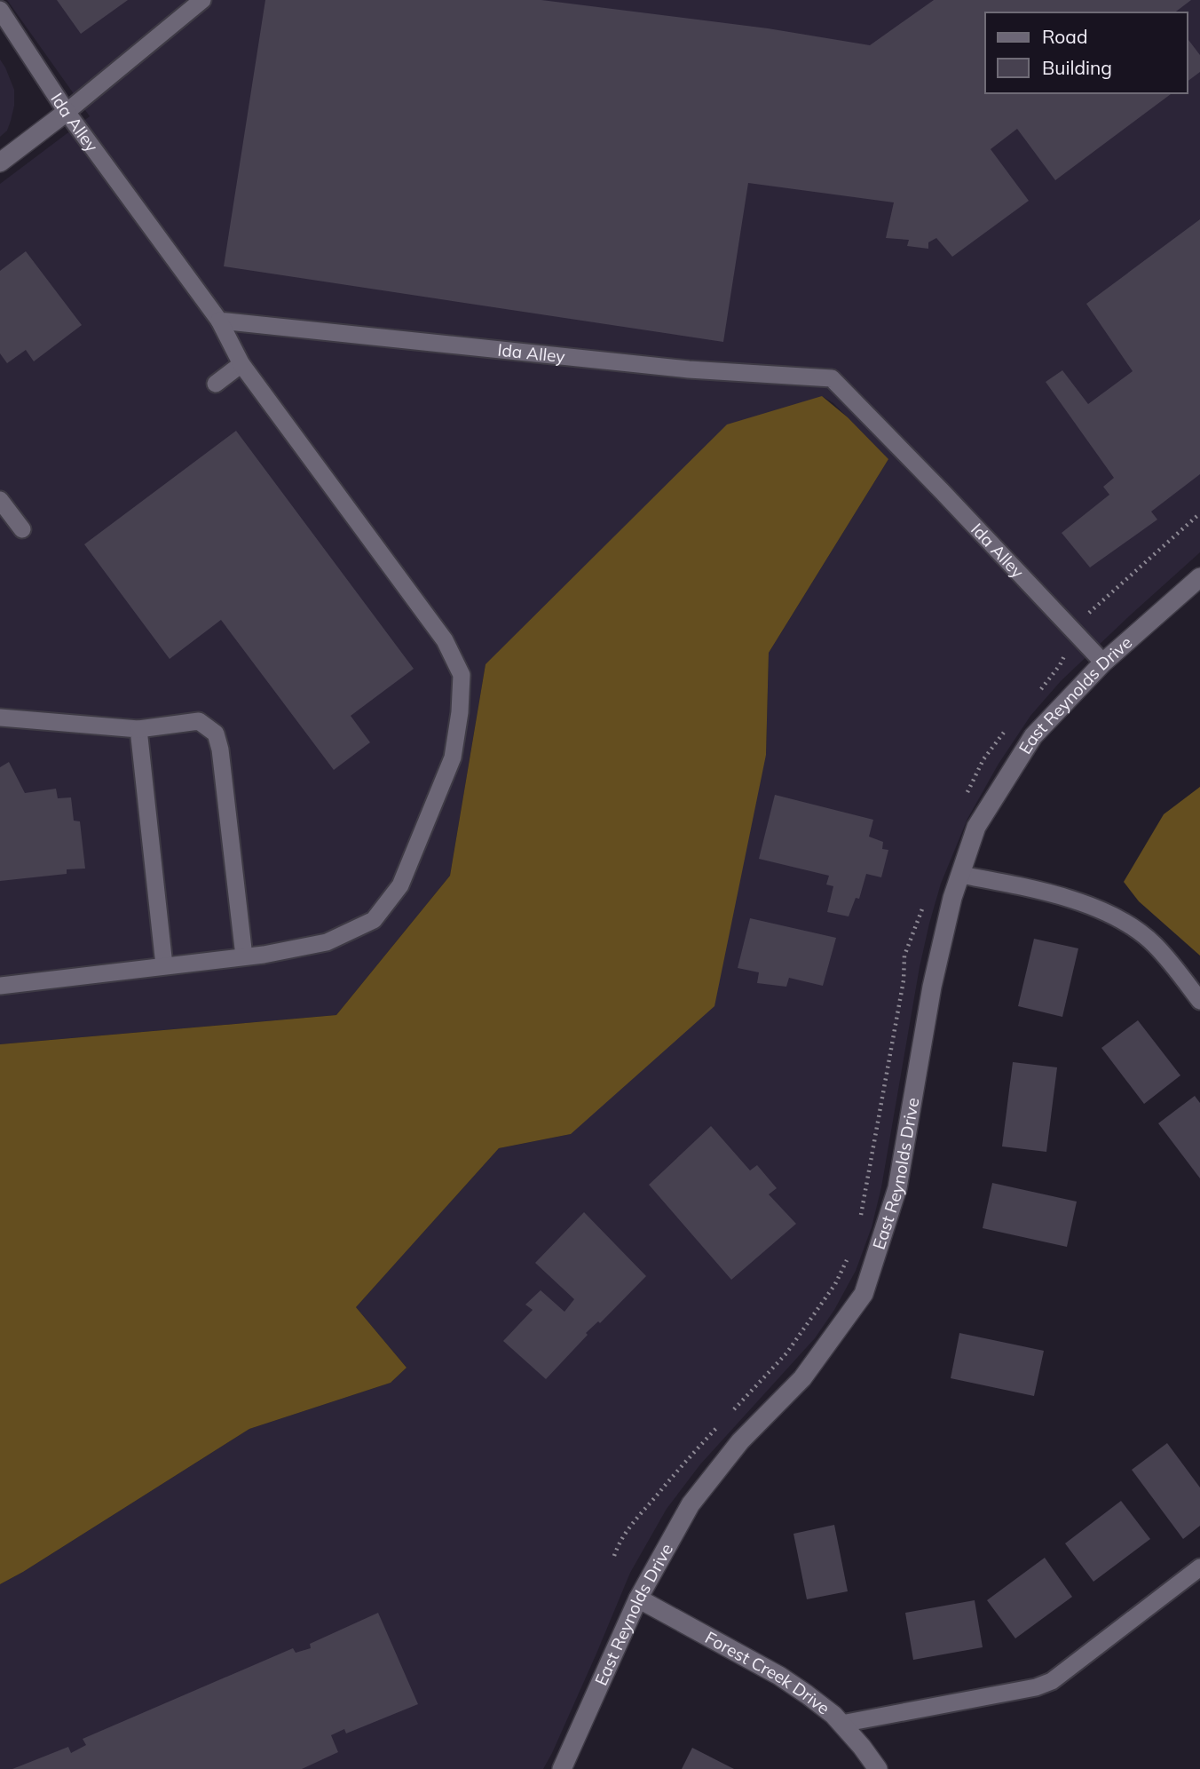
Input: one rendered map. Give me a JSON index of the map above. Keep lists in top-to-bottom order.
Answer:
{
  "streets": {
    "street": ["East Reynolds Drive", "Forest Creek Drive"],
    "lane": ["Ida Alley"]
  },
  "crossings": [
    ["Ida Alley", "East Reynolds Drive"],
    ["East Reynolds Drive", "Forest Creek Drive"]
  ],
  "legend": ["Road", "Building"]
}
